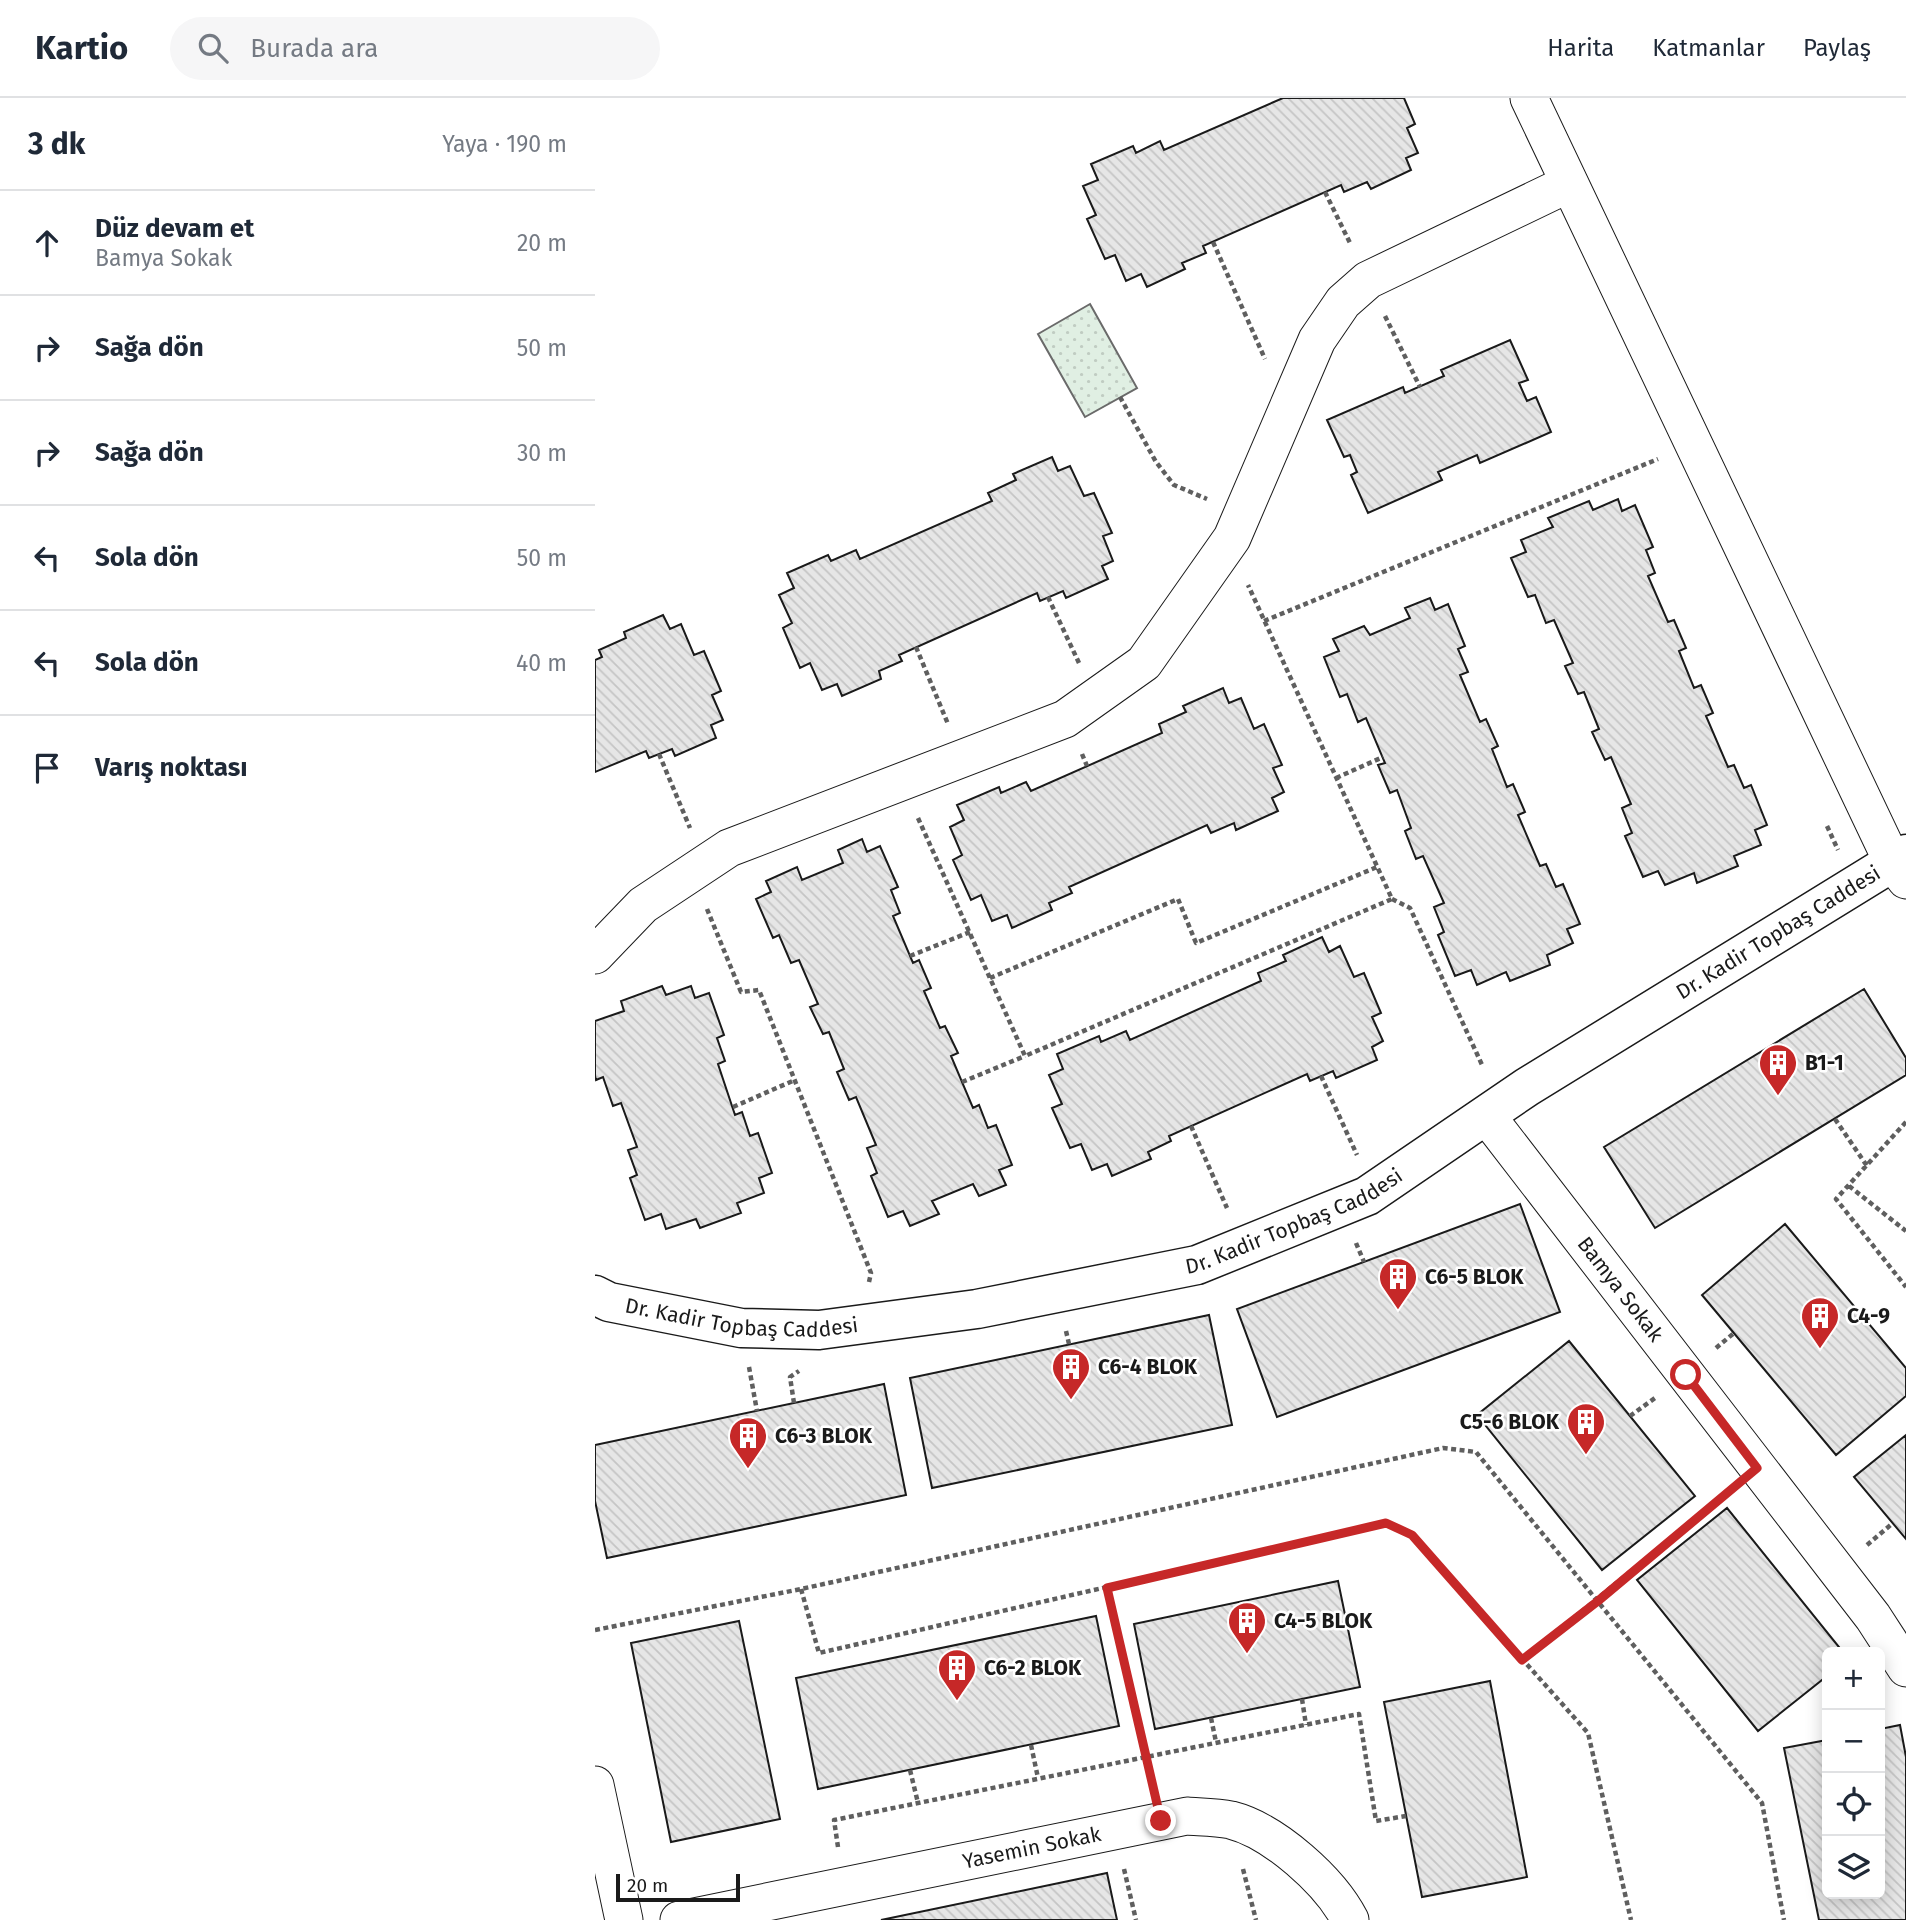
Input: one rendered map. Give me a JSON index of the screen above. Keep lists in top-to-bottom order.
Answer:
{
  "streets": {
    "street": ["Dr. Kadir Topbaş Caddesi", "Bamya Sokak", "Yasemin Sokak"]
  },
  "crossings": [
    ["Dr. Kadir Topbaş Caddesi", "Bamya Sokak"]
  ],
  "places": {
    "building": [
      "B1-1",
      "C6-5 BLOK",
      "C4-9",
      "C6-4 BLOK",
      "C5-6 BLOK",
      "C6-3 BLOK",
      "C4-5 BLOK",
      "C6-2 BLOK"
    ]
  },
  "scale_bar": "20 m",
  "page": {
    "header": "Kartio",
    "search": "Burada ara",
    "nav": ["Harita", "Katmanlar", "Paylaş"],
    "heading": ["3 dk", "Yaya · 190 m"],
    "list": [
      ["Düz devam et", "Bamya Sokak", "20 m"],
      ["Sağa dön", "50 m"],
      ["Sağa dön", "30 m"],
      ["Sola dön", "50 m"],
      ["Sola dön", "40 m"],
      "Varış noktası"
    ],
    "map_buttons": ["+", "−"],
    "scale": "20 m"
  }
}
